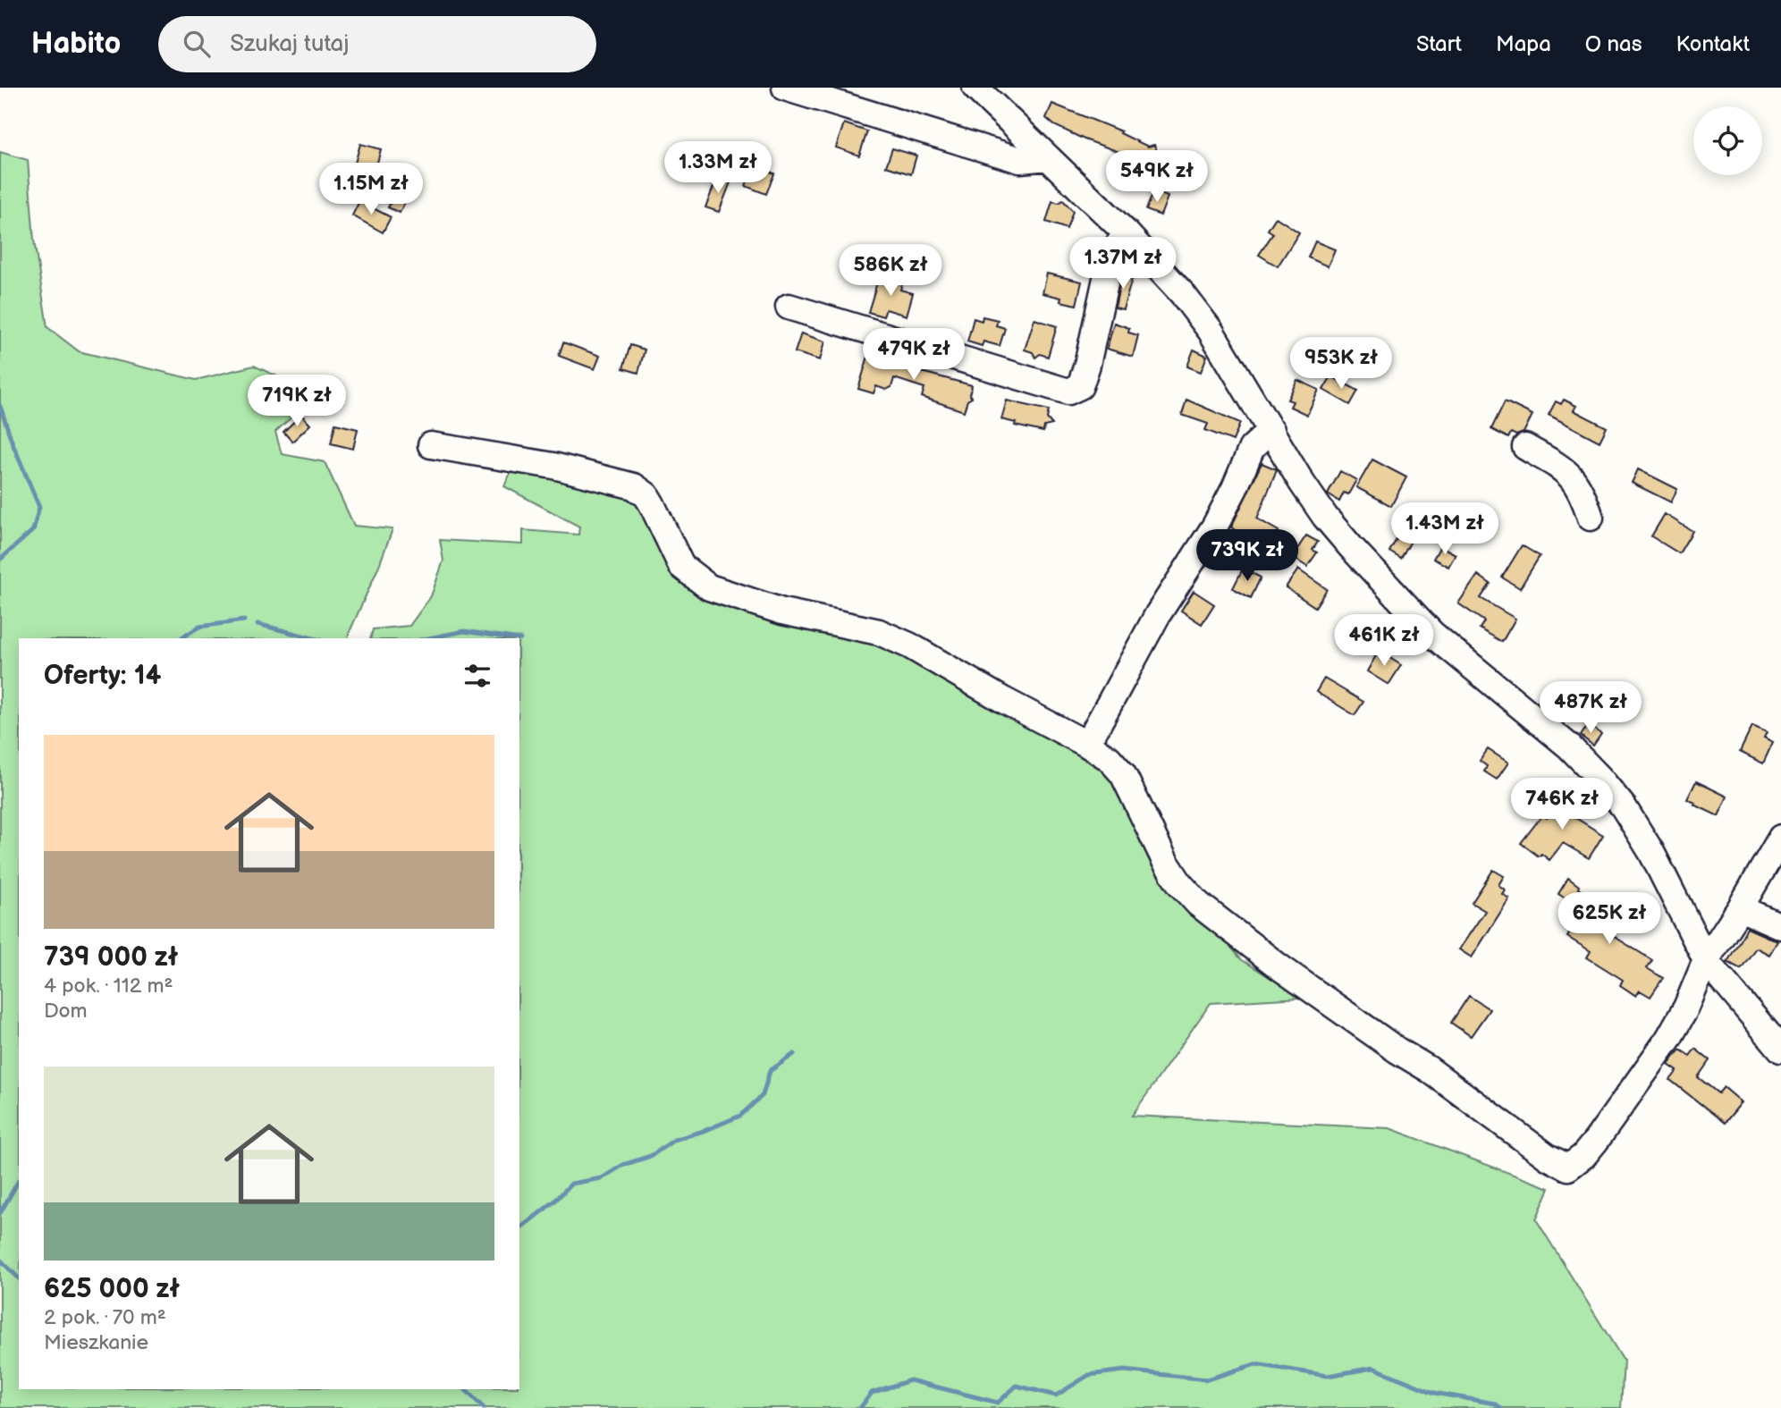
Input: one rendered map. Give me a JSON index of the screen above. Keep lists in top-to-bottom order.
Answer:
{
  "page": {
    "header": "Habito",
    "search": "Szukaj tutaj",
    "nav": [
      "Start",
      "Mapa",
      "O nas",
      "Kontakt"
    ],
    "price": [
      "1.33M zł",
      "549K zł",
      "1.15M zł",
      "1.37M zł",
      "586K zł",
      "479K zł",
      "953K zł",
      "719K zł",
      "1.43M zł",
      "739K zł",
      "461K zł",
      "487K zł",
      "746K zł",
      "625K zł"
    ],
    "heading": "Oferty: 14",
    "list": [
      {
        "name": "739 000 zł",
        "note": "4 pok. · 112 m² · Dom"
      },
      {
        "name": "625 000 zł",
        "note": "2 pok. · 70 m² · Mieszkanie"
      }
    ]
  }
}
